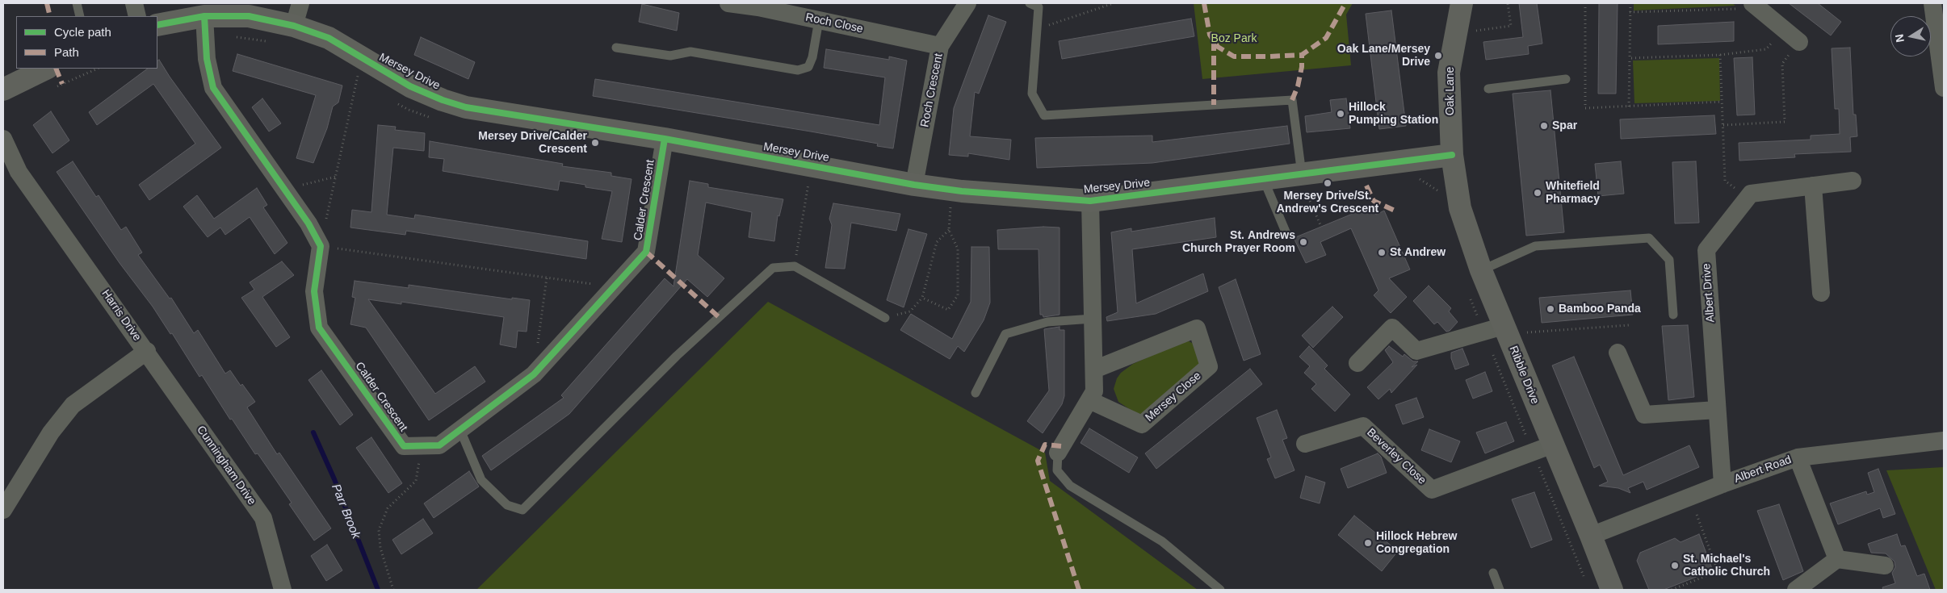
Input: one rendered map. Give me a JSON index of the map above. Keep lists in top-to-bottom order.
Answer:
{
  "streets": {
    "street": [
      "Roch Close",
      "Mersey Drive",
      "Roch Crescent",
      "Oak Lane",
      "Calder Crescent",
      "Albert Drive",
      "Harris Drive",
      "Ribble Drive",
      "Mersey Close",
      "Beverley Close",
      "Cunningham Drive",
      "Albert Road"
    ]
  },
  "crossings": [
    ["Roch Close", "Roch Crescent"],
    ["Mersey Drive", "Roch Crescent"],
    ["Mersey Drive", "Oak Lane"],
    ["Mersey Drive", "Calder Crescent"],
    ["Mersey Drive", "Ribble Drive"],
    ["Oak Lane", "Ribble Drive"],
    ["Albert Drive", "Albert Road"],
    ["Harris Drive", "Cunningham Drive"],
    ["Ribble Drive", "Beverley Close"],
    ["Ribble Drive", "Albert Road"]
  ],
  "water": ["Parr Brook"],
  "parks": ["Boz Park"],
  "places": [
    "Oak Lane/Mersey Drive",
    "Hillock Pumping Station",
    "Spar",
    "Mersey Drive/Calder Crescent",
    "Mersey Drive/St. Andrew's Crescent",
    "Whitefield Pharmacy",
    "St. Andrews Church Prayer Room",
    "St Andrew",
    "Bamboo Panda",
    "Hillock Hebrew Congregation",
    "St. Michael's Catholic Church"
  ],
  "legend": ["Cycle path", "Path"],
  "north": "left"
}
